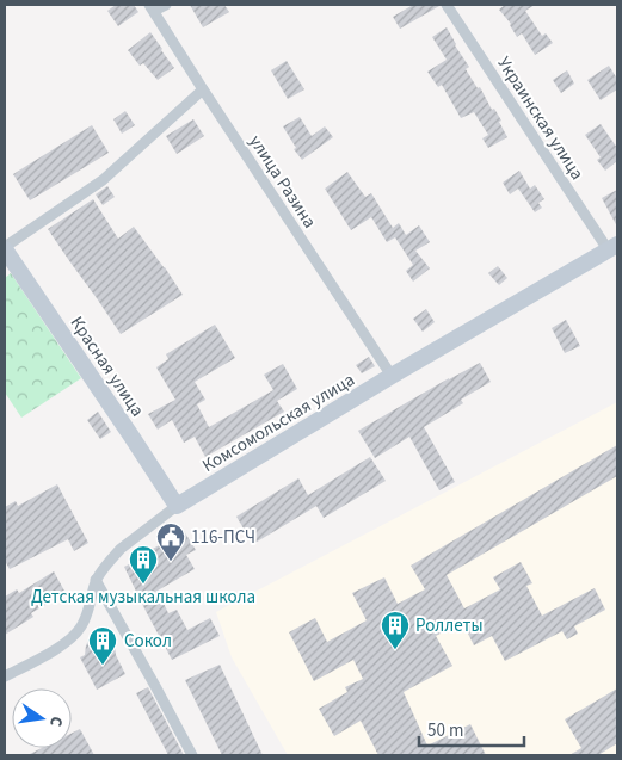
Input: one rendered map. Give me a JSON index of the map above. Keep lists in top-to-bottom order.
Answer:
{
  "streets": {
    "street": [
      "Украинская улица",
      "улица Разина",
      "Красная улица",
      "Комсомольская улица"
    ]
  },
  "crossings": [
    ["Украинская улица", "Комсомольская улица"],
    ["улица Разина", "Комсомольская улица"],
    ["Красная улица", "Комсомольская улица"]
  ],
  "places": {
    "public building": ["116-ПСЧ"],
    "building": ["Детская музыкальная школа", "Роллеты", "Сокол"]
  },
  "scale_bar": "50 m",
  "north": "right"
}
